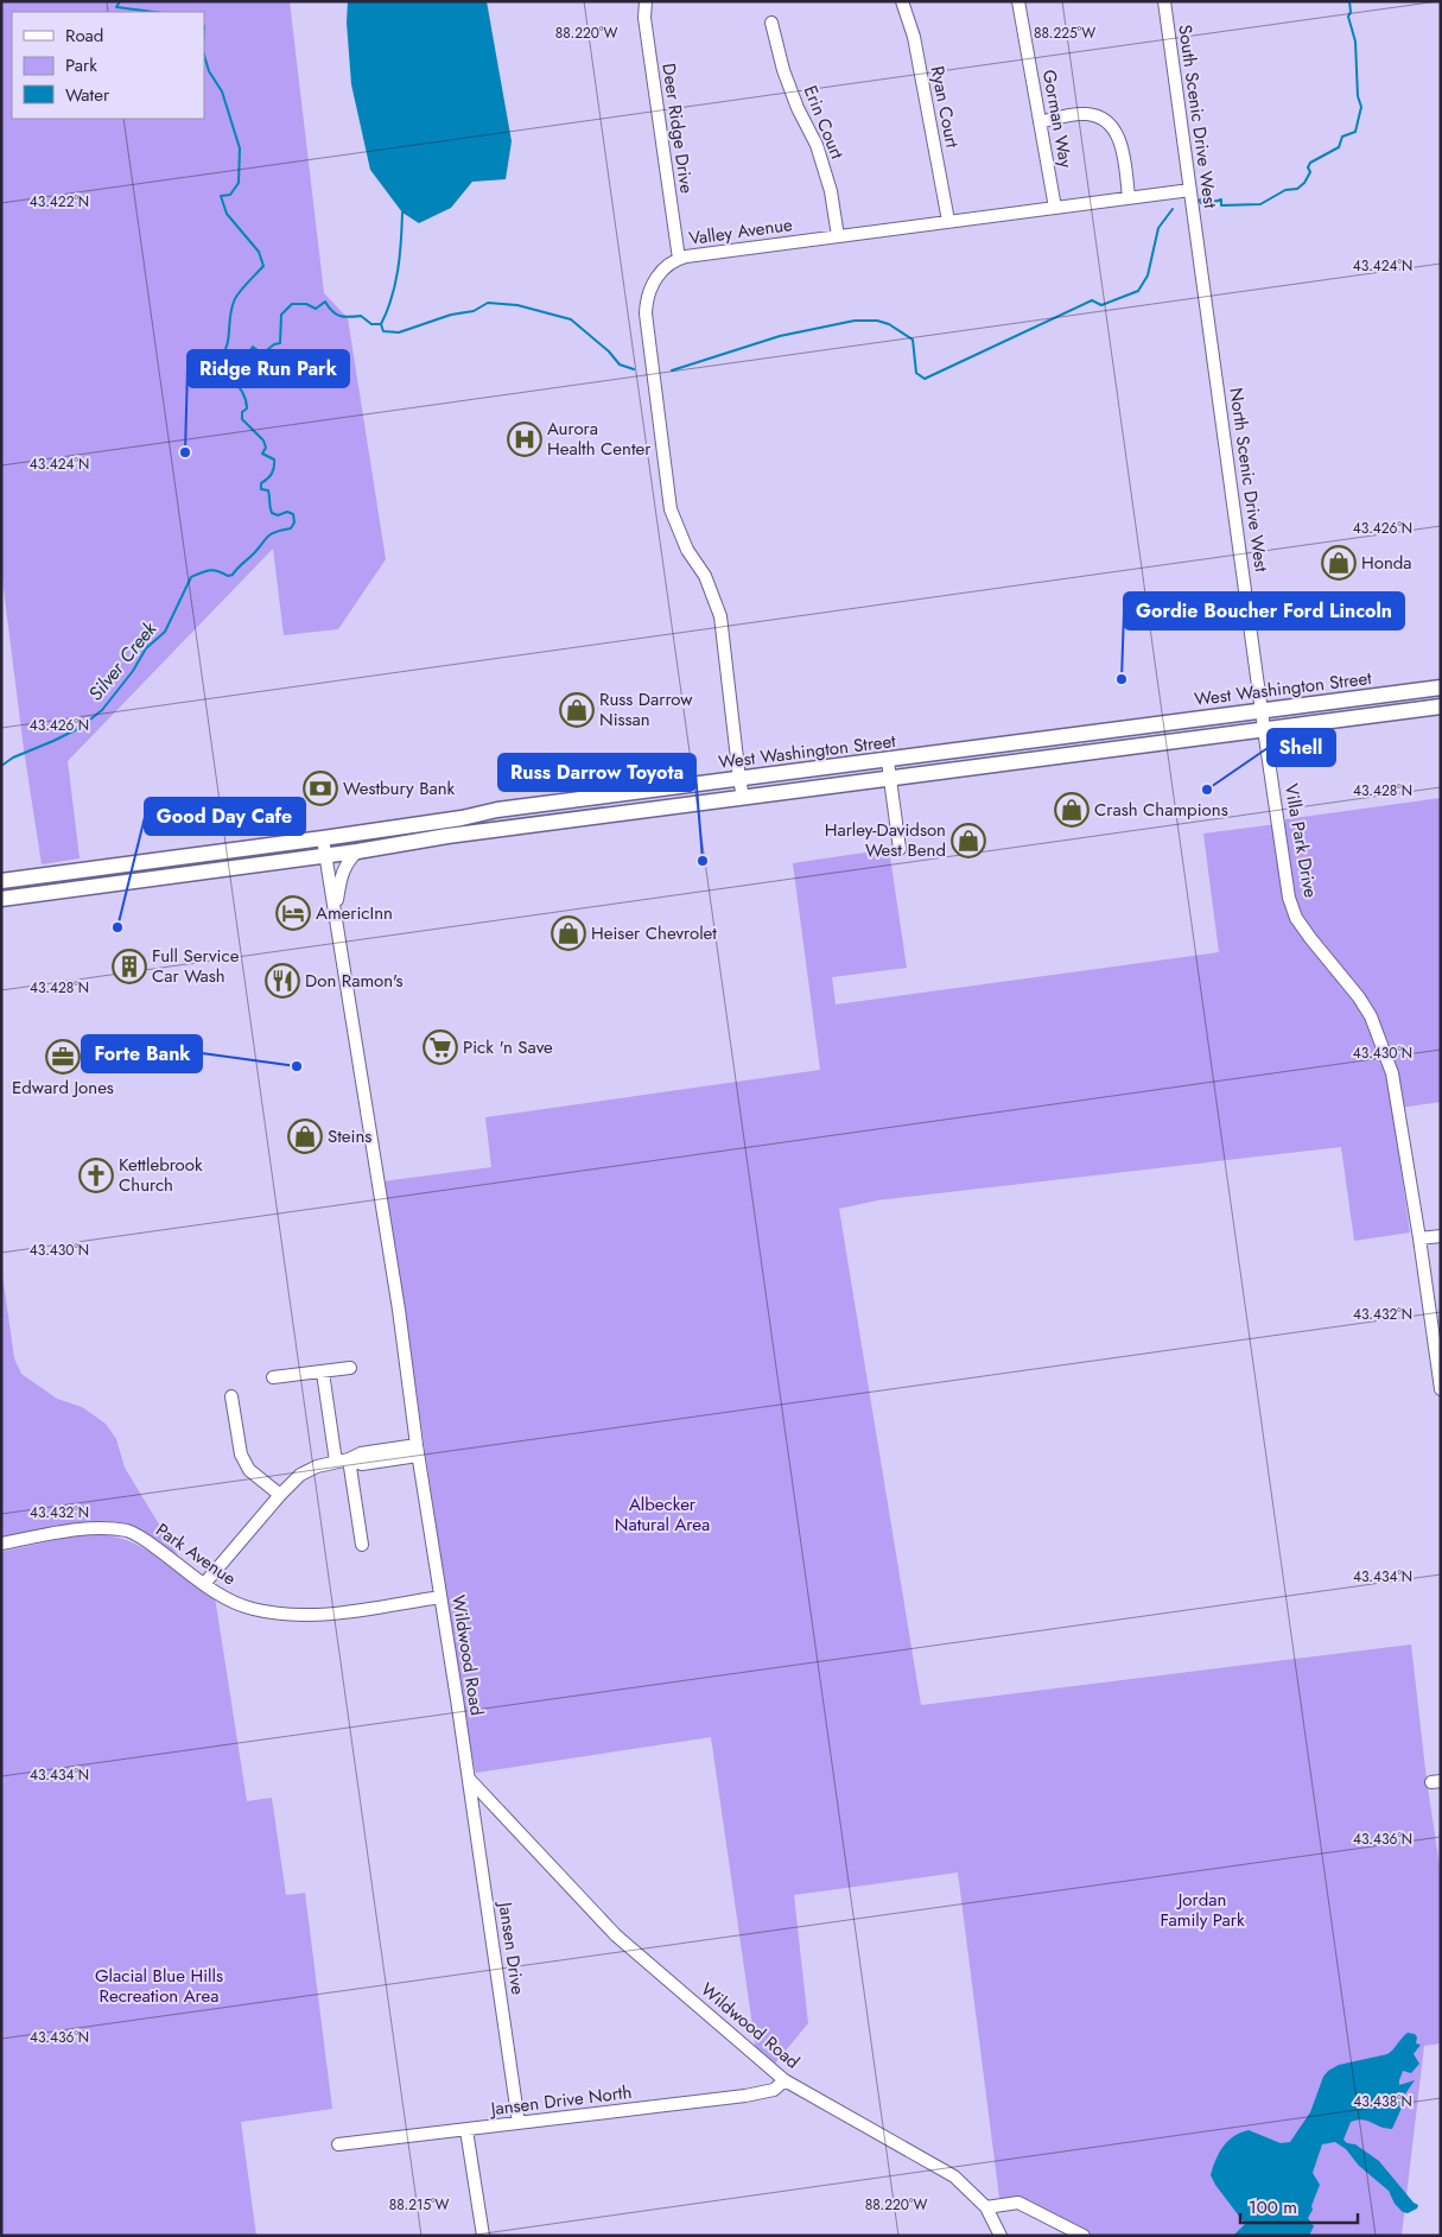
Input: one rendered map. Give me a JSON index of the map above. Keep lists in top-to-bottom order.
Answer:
{
  "streets": {
    "main road": ["West Washington Street"],
    "street": [
      "Ryan Court",
      "South Scenic Drive West",
      "Gorman Way",
      "Erin Court",
      "Deer Ridge Drive",
      "Valley Avenue",
      "North Scenic Drive West",
      "Villa Park Drive",
      "Park Avenue",
      "Wildwood Road",
      "Jansen Drive",
      "Jansen Drive North"
    ]
  },
  "crossings": [
    ["Ryan Court", "Valley Avenue"],
    ["South Scenic Drive West", "Valley Avenue"],
    ["South Scenic Drive West", "North Scenic Drive West"],
    ["Gorman Way", "Valley Avenue"],
    ["Erin Court", "Valley Avenue"],
    ["Deer Ridge Drive", "Valley Avenue"],
    ["Valley Avenue", "West Washington Street"],
    ["North Scenic Drive West", "West Washington Street"],
    ["North Scenic Drive West", "Villa Park Drive"],
    ["West Washington Street", "Villa Park Drive"],
    ["West Washington Street", "Wildwood Road"],
    ["Park Avenue", "Wildwood Road"],
    ["Wildwood Road", "Jansen Drive"],
    ["Wildwood Road", "Jansen Drive North"],
    ["Jansen Drive", "Jansen Drive North"]
  ],
  "water": ["Silver Creek"],
  "parks": ["Albecker Natural Area", "Jordan Family Park", "Glacial Blue Hills Recreation Area"],
  "places": {
    "hospital": ["Aurora Health Center"],
    "other": [
      "Ridge Run Park",
      "Gordie Boucher Ford Lincoln",
      "Shell",
      "Russ Darrow Toyota",
      "Good Day Cafe",
      "Forte Bank"
    ],
    "shop": [
      "Honda",
      "Russ Darrow Nissan",
      "Crash Champions",
      "Harley-Davidson West Bend",
      "Heiser Chevrolet",
      "Steins"
    ],
    "bank": ["Westbury Bank"],
    "hotel": ["AmericInn"],
    "building": ["Full Service Car Wash"],
    "restaurant": ["Don Ramon's"],
    "supermarket": ["Pick 'n Save"],
    "office": ["Edward Jones"],
    "church": ["Kettlebrook Church"]
  },
  "legend": ["Road", "Park", "Water"],
  "scale_bar": "100 m",
  "coordinates": [
    "88.220°W",
    "88.225°W",
    "43.422°N",
    "43.424°N",
    "43.426°N",
    "43.428°N",
    "43.430°N",
    "43.432°N",
    "43.434°N",
    "43.436°N",
    "43.438°N",
    "88.215°W"
  ]
}
